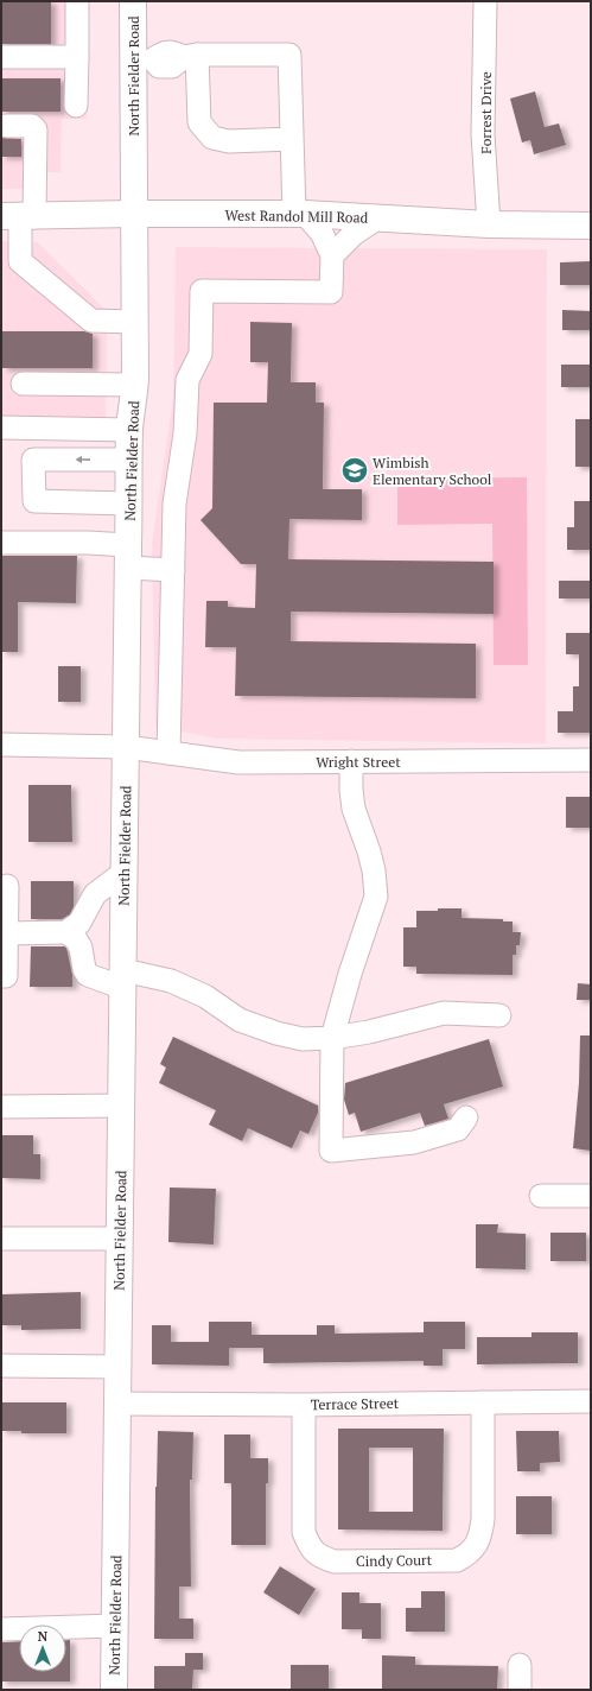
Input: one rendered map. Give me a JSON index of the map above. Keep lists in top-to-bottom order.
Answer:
{
  "streets": {
    "main road": ["North Fielder Road", "West Randol Mill Road"],
    "street": [
      "Forrest Drive",
      "Wright Street",
      "Terrace Street",
      "Cindy Court"
    ]
  },
  "crossings": [
    ["North Fielder Road", "West Randol Mill Road"],
    ["North Fielder Road", "Wright Street"],
    ["North Fielder Road", "Terrace Street"],
    ["Forrest Drive", "West Randol Mill Road"],
    ["Terrace Street", "Cindy Court"]
  ],
  "places": {
    "school or university": ["Wimbish Elementary School"]
  },
  "north": "top"
}
